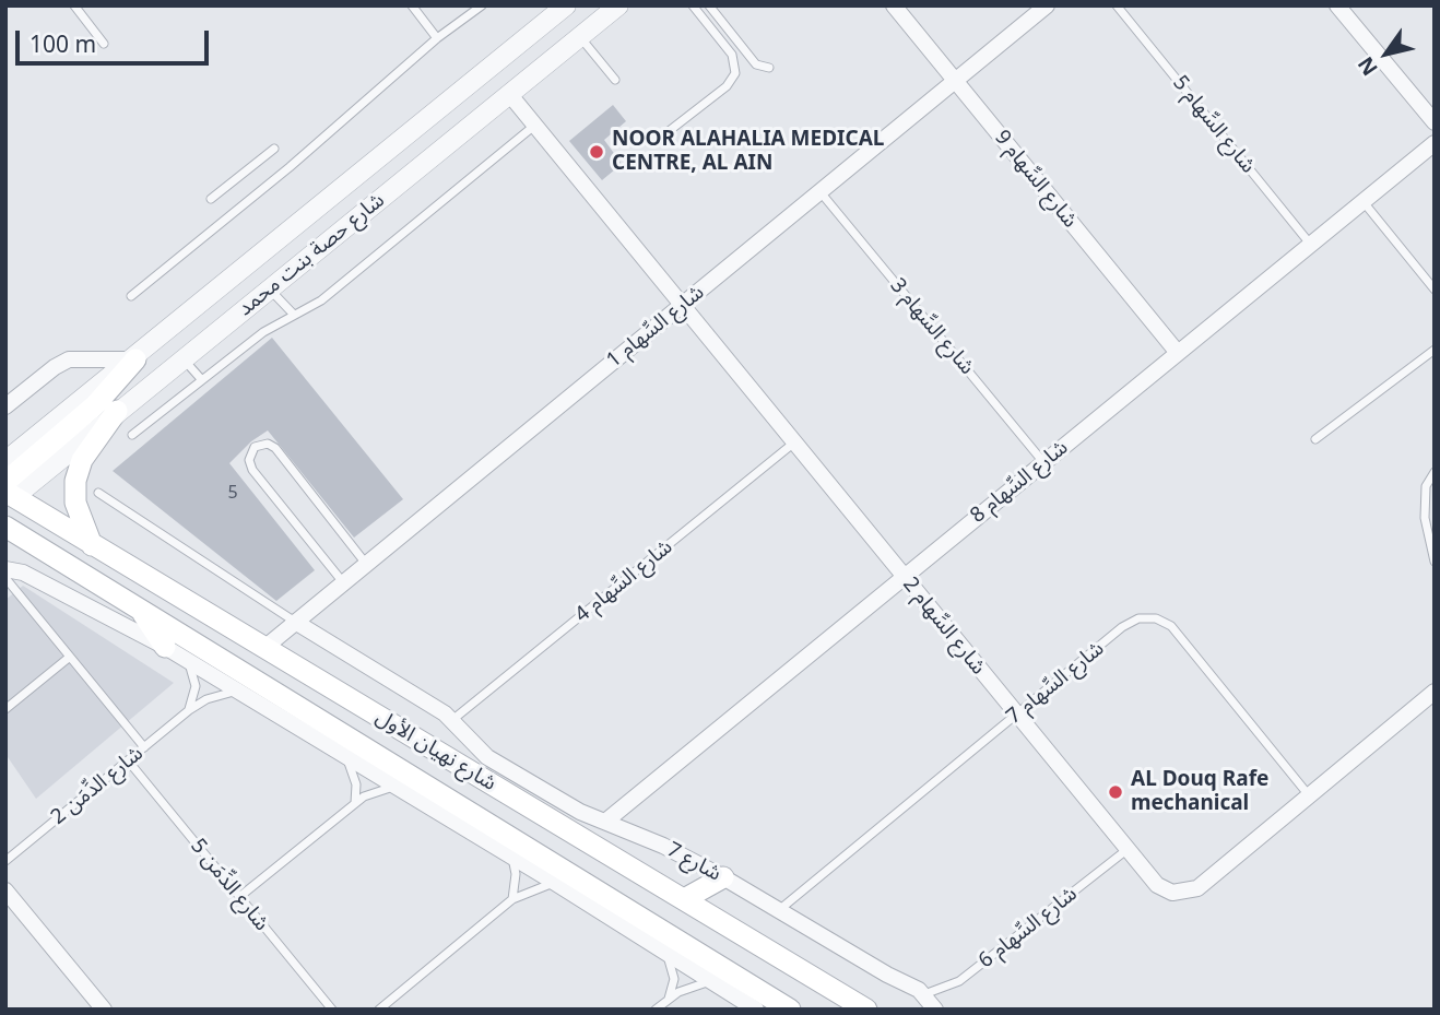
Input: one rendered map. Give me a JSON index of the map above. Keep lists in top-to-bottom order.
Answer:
{
  "streets": {
    "main road": ["شارع نهيان الأول"],
    "street": [
      "شارع السِّهام 9",
      "شارع حصة بنت محمد",
      "شارع السِّهام 1",
      "شارع السِّهام 8",
      "شارع السِّهام 2",
      "شارع 7"
    ],
    "lane": [
      "شارع السِّهام 5",
      "شارع السِّهام 3",
      "شارع السِّهام 4",
      "شارع السِّهام 7",
      "شارع الدِّمَن 2",
      "شارع الدِّمَن 5",
      "شارع السِّهام 6"
    ]
  },
  "crossings": [
    ["شارع السِّهام 5", "شارع السِّهام 8"],
    ["شارع السِّهام 9", "شارع السِّهام 1"],
    ["شارع السِّهام 9", "شارع السِّهام 8"],
    ["شارع حصة بنت محمد", "شارع السِّهام 2"],
    ["شارع حصة بنت محمد", "شارع نهيان الأول"],
    ["شارع السِّهام 1", "شارع السِّهام 3"],
    ["شارع السِّهام 1", "شارع السِّهام 2"],
    ["شارع السِّهام 1", "شارع نهيان الأول"],
    ["شارع السِّهام 1", "شارع 7"],
    ["شارع السِّهام 3", "شارع السِّهام 8"],
    ["شارع السِّهام 8", "شارع السِّهام 2"],
    ["شارع السِّهام 8", "شارع 7"],
    ["شارع السِّهام 4", "شارع السِّهام 2"],
    ["شارع السِّهام 4", "شارع 7"],
    ["شارع السِّهام 2", "شارع السِّهام 7"],
    ["شارع السِّهام 2", "شارع السِّهام 6"],
    ["شارع السِّهام 7", "شارع 7"],
    ["شارع الدِّمَن 2", "شارع الدِّمَن 5"],
    ["شارع 7", "شارع السِّهام 6"]
  ],
  "places": ["NOOR ALAHALIA MEDICAL CENTRE, AL AIN", "AL Douq Rafe mechanical"],
  "house_numbers": ["5"],
  "scale_bar": "100 m",
  "north": "bottom left"
}
